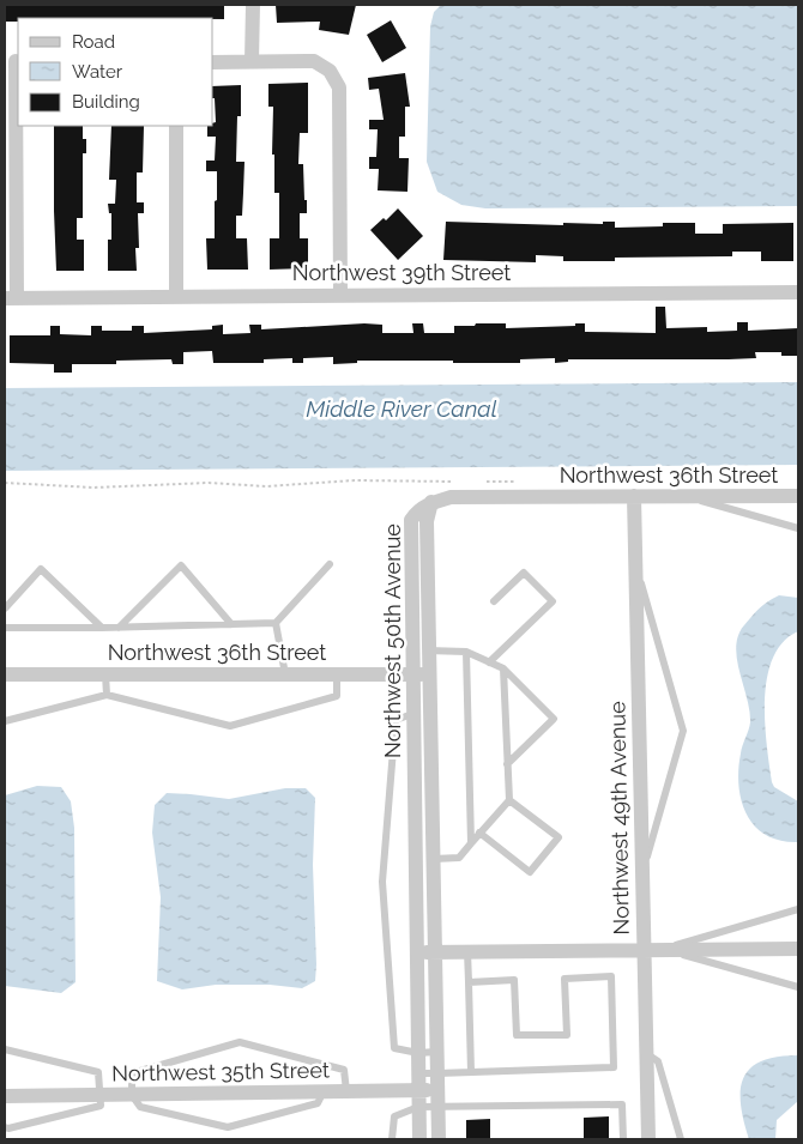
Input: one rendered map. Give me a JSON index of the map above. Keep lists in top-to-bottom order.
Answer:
{
  "streets": {
    "street": [
      "Northwest 39th Street",
      "Northwest 36th Street",
      "Northwest 50th Avenue",
      "Northwest 49th Avenue",
      "Northwest 35th Street"
    ]
  },
  "crossings": [
    ["Northwest 36th Street", "Northwest 50th Avenue"],
    ["Northwest 36th Street", "Northwest 49th Avenue"],
    ["Northwest 50th Avenue", "Northwest 35th Street"]
  ],
  "water": ["Middle River Canal"],
  "legend": ["Road", "Water", "Building"]
}
